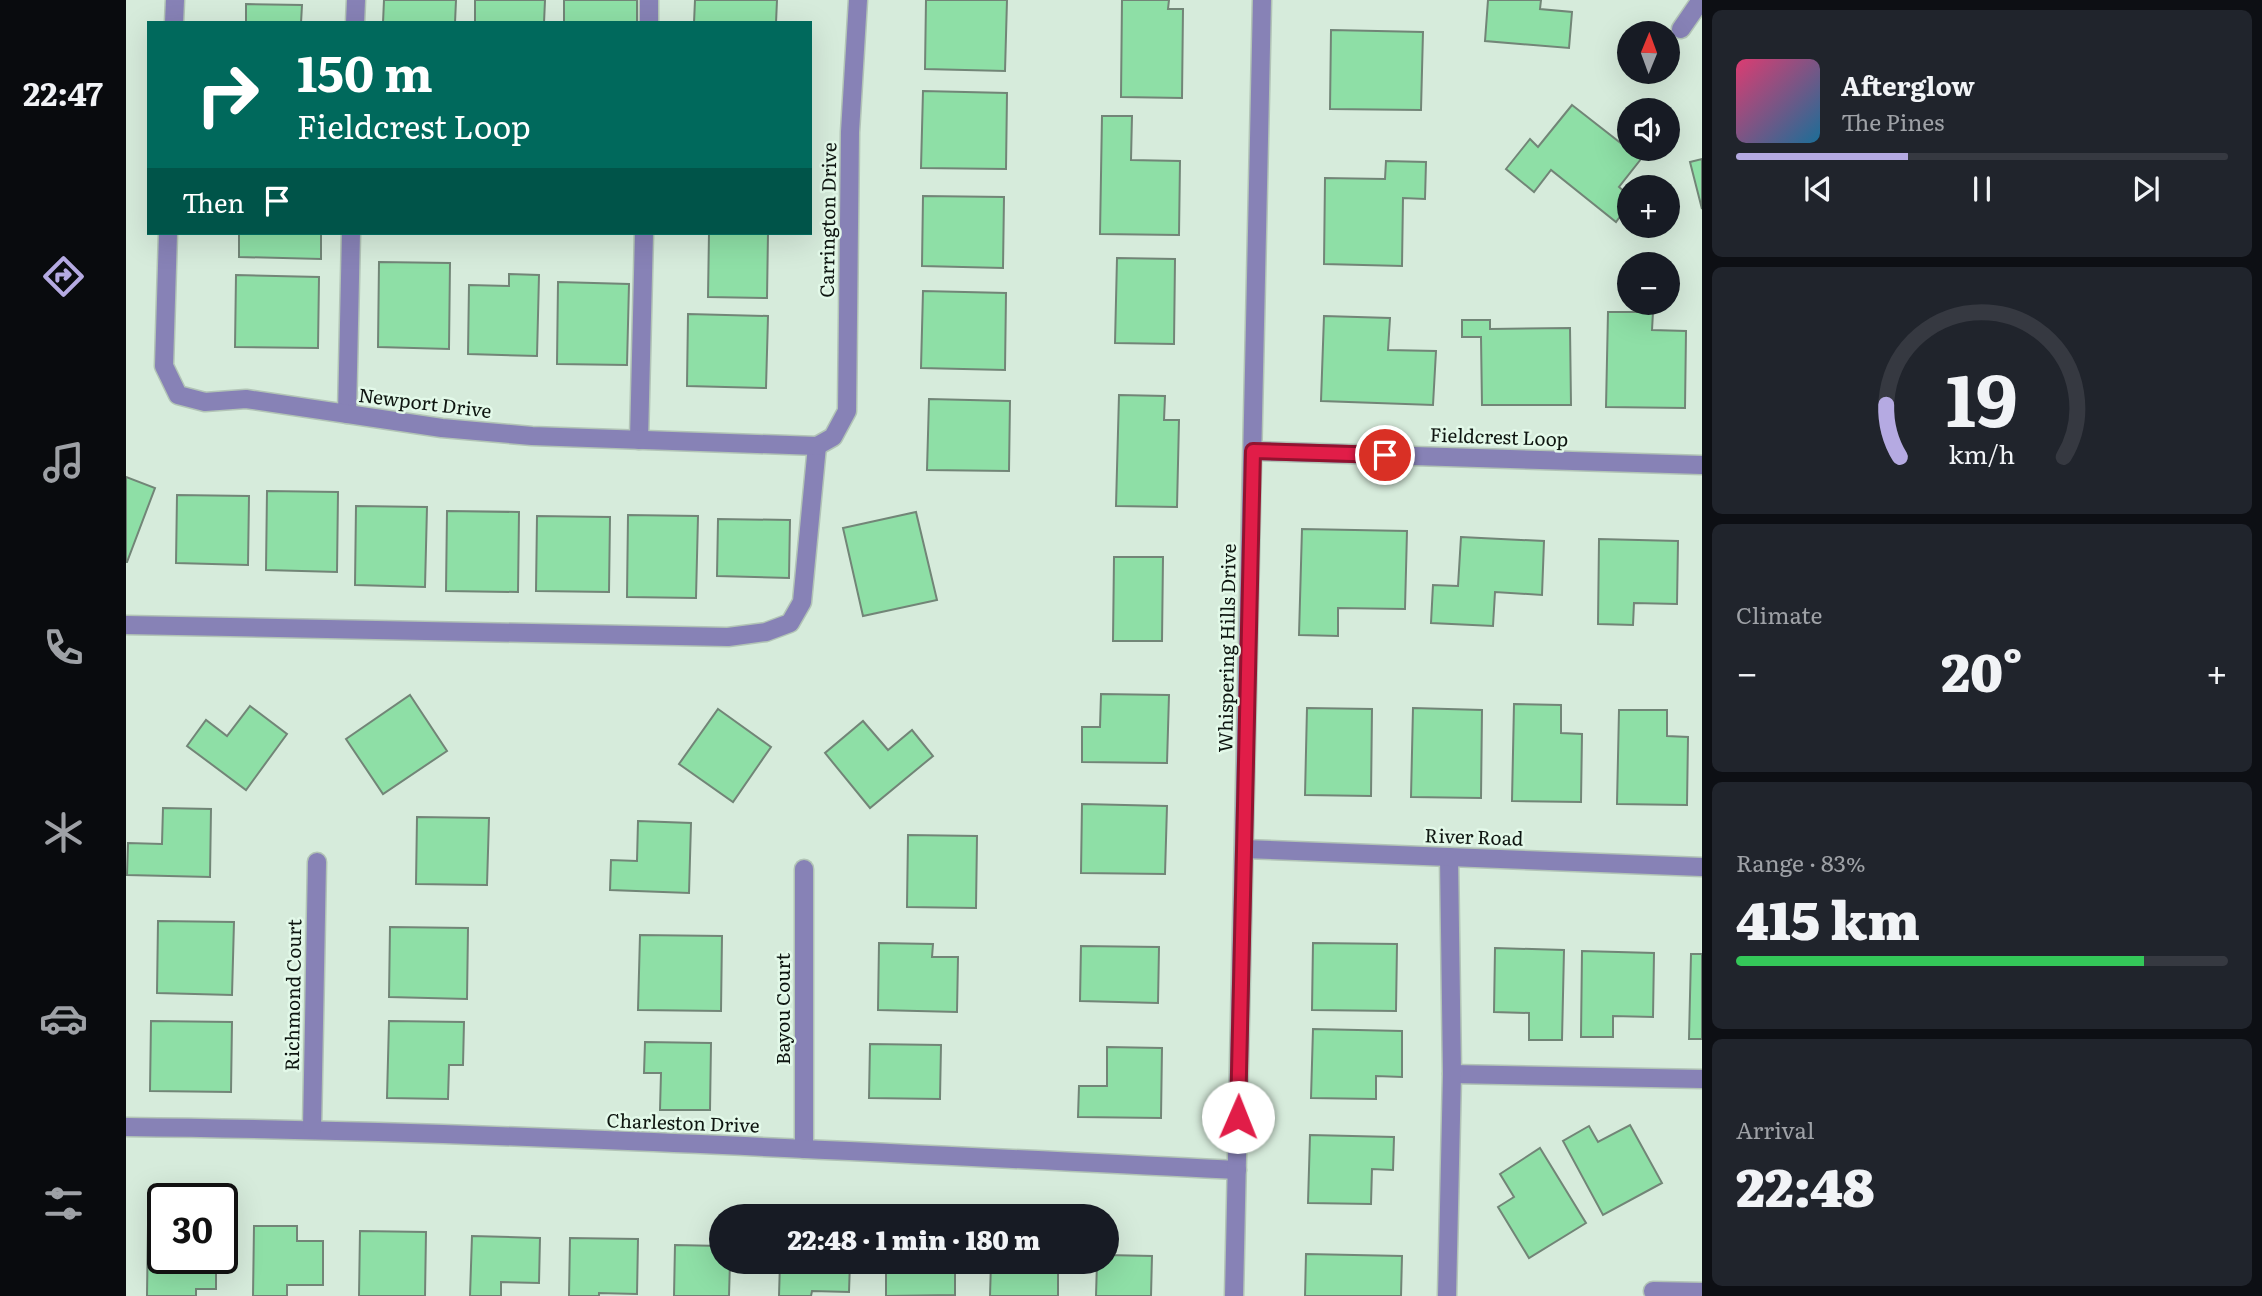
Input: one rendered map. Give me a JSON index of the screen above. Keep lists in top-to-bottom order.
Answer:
{
  "streets": {
    "street": [
      "Carrington Drive",
      "Newport Drive",
      "Fieldcrest Loop",
      "Whispering Hills Drive",
      "River Road",
      "Richmond Court",
      "Bayou Court",
      "Charleston Drive"
    ]
  },
  "crossings": [
    ["Carrington Drive", "Newport Drive"],
    ["Fieldcrest Loop", "Whispering Hills Drive"],
    ["Whispering Hills Drive", "River Road"],
    ["Whispering Hills Drive", "Charleston Drive"],
    ["Richmond Court", "Charleston Drive"],
    ["Bayou Court", "Charleston Drive"]
  ],
  "north": "top",
  "page": {
    "tabs": "22:47",
    "map_buttons": ["+", "−"],
    "turn": ["150 m", "Fieldcrest Loop"],
    "song": ["Afterglow", "The Pines"],
    "then": "Then",
    "tile": [
      "Climate",
      ["Range · 83%", "415 km"],
      ["Arrival", "22:48"]
    ],
    "heat": ["−", "20°", "+"],
    "limit": "30",
    "trip": "22:48 · 1 min · 180 m",
    "gauge": ["19", "km/h"]
  }
}
